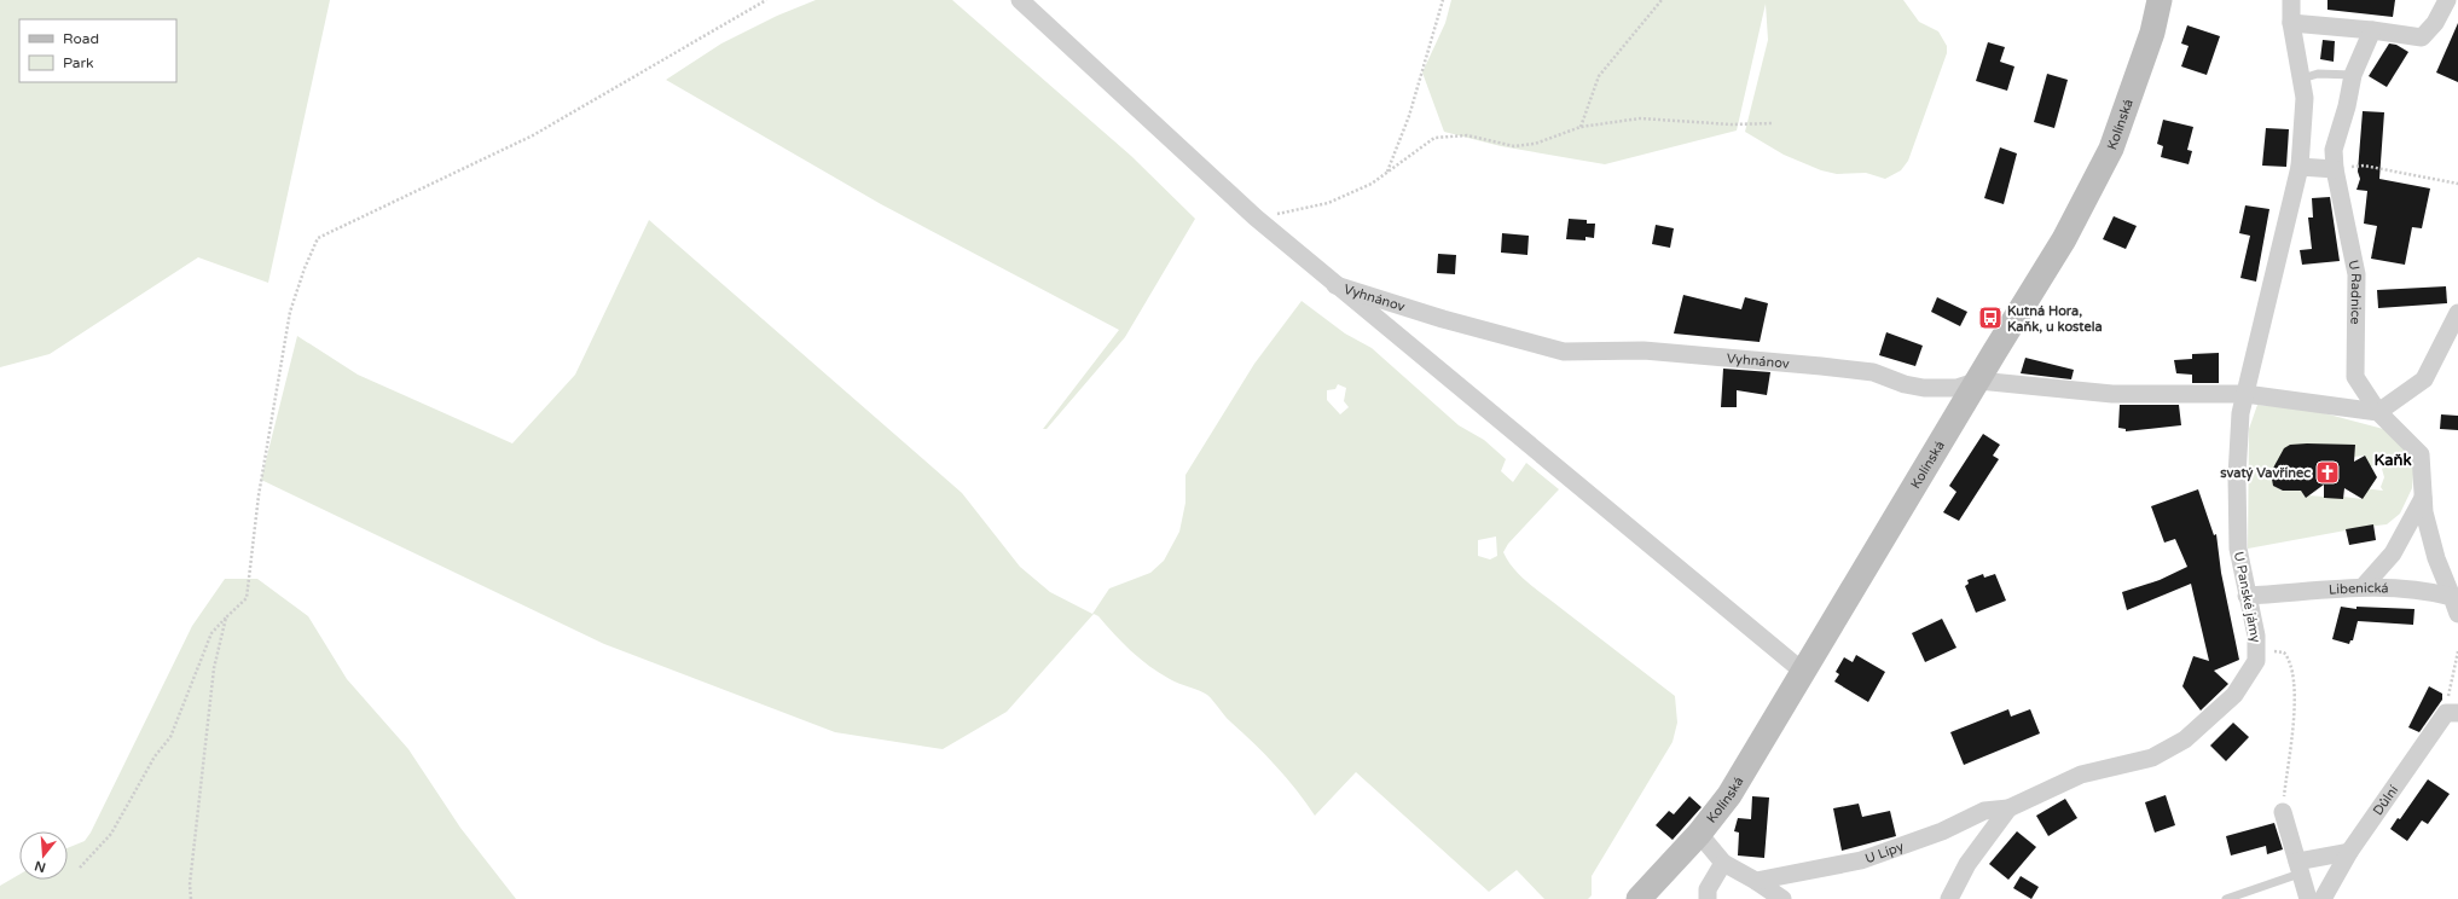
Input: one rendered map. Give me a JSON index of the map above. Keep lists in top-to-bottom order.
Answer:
{
  "streets": {
    "street": [
      "Kolínská",
      "U Radnice",
      "Vyhnánov",
      "Libenická",
      "U Panské jámy",
      "Důlní",
      "U Lípy"
    ]
  },
  "crossings": [
    ["Kolínská", "Vyhnánov"],
    ["U Radnice", "Libenická"],
    ["Libenická", "U Panské jámy"],
    ["U Panské jámy", "U Lípy"]
  ],
  "districts": ["Kaňk"],
  "places": {
    "bus stop": ["Kutná Hora, Kaňk, u kostela"],
    "church": ["svatý Vavřinec"]
  },
  "legend": ["Road", "Park"],
  "north": "bottom"
}
